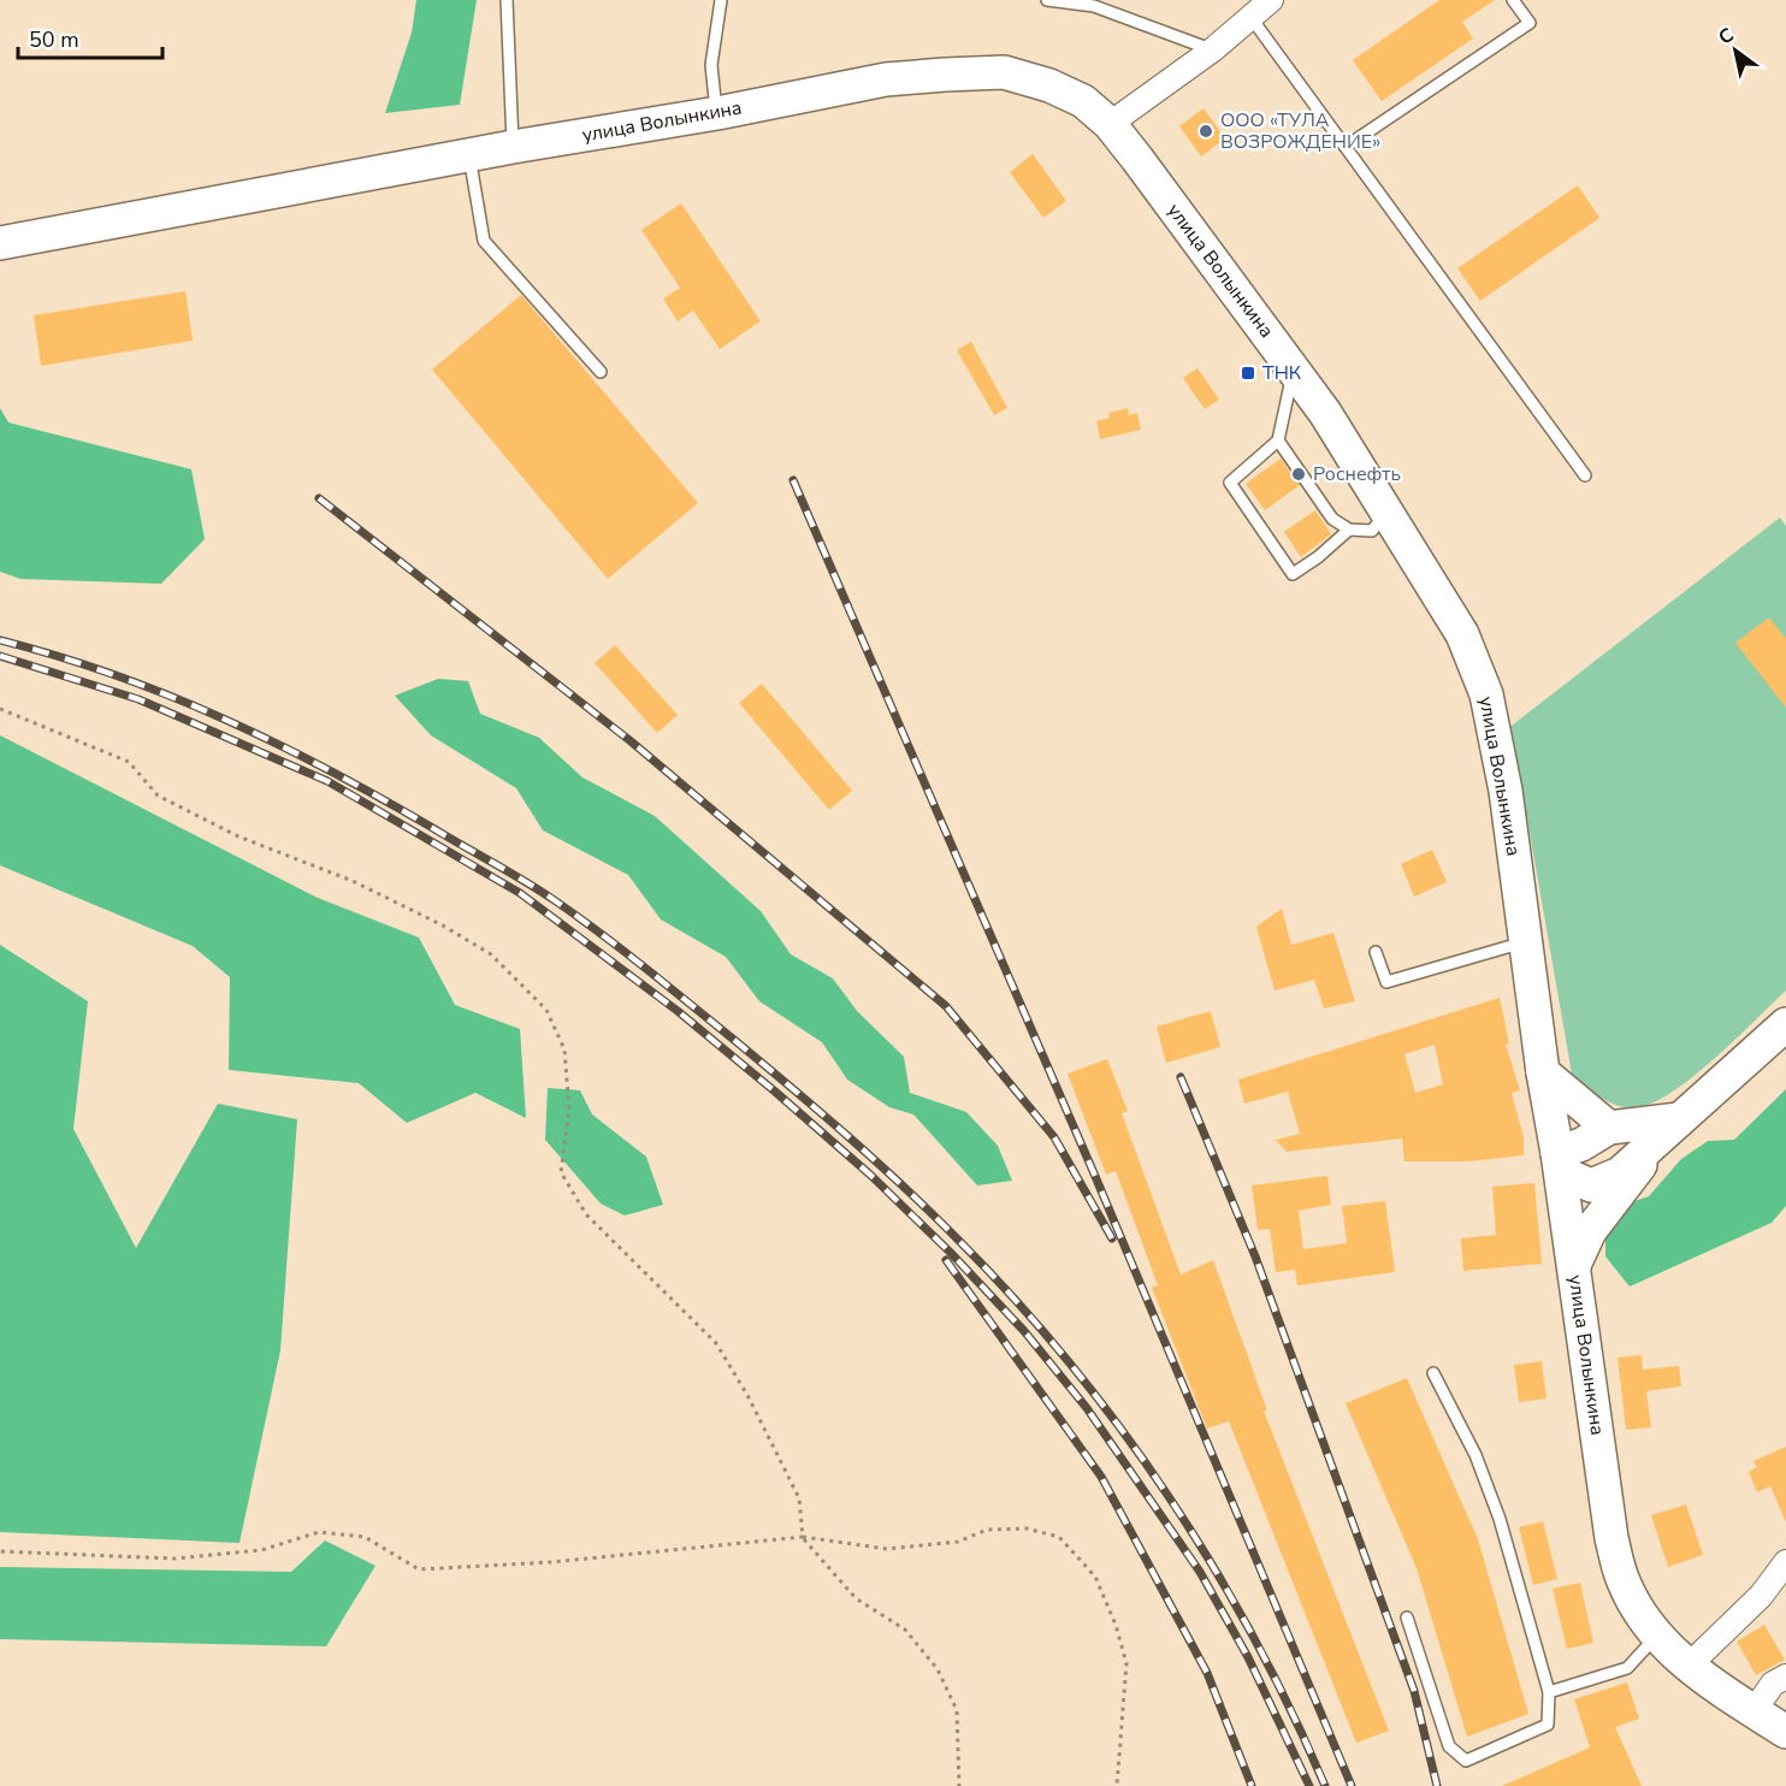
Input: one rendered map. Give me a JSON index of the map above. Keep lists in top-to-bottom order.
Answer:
{
  "streets": {
    "street": ["улица Волынкина"]
  },
  "places": {
    "other": ["ООО «ТУЛА ВОЗРОЖДЕНИЕ»", "Роснефть"],
    "transit": ["ТНК"]
  },
  "scale_bar": "50 m",
  "north": "top left"
}
